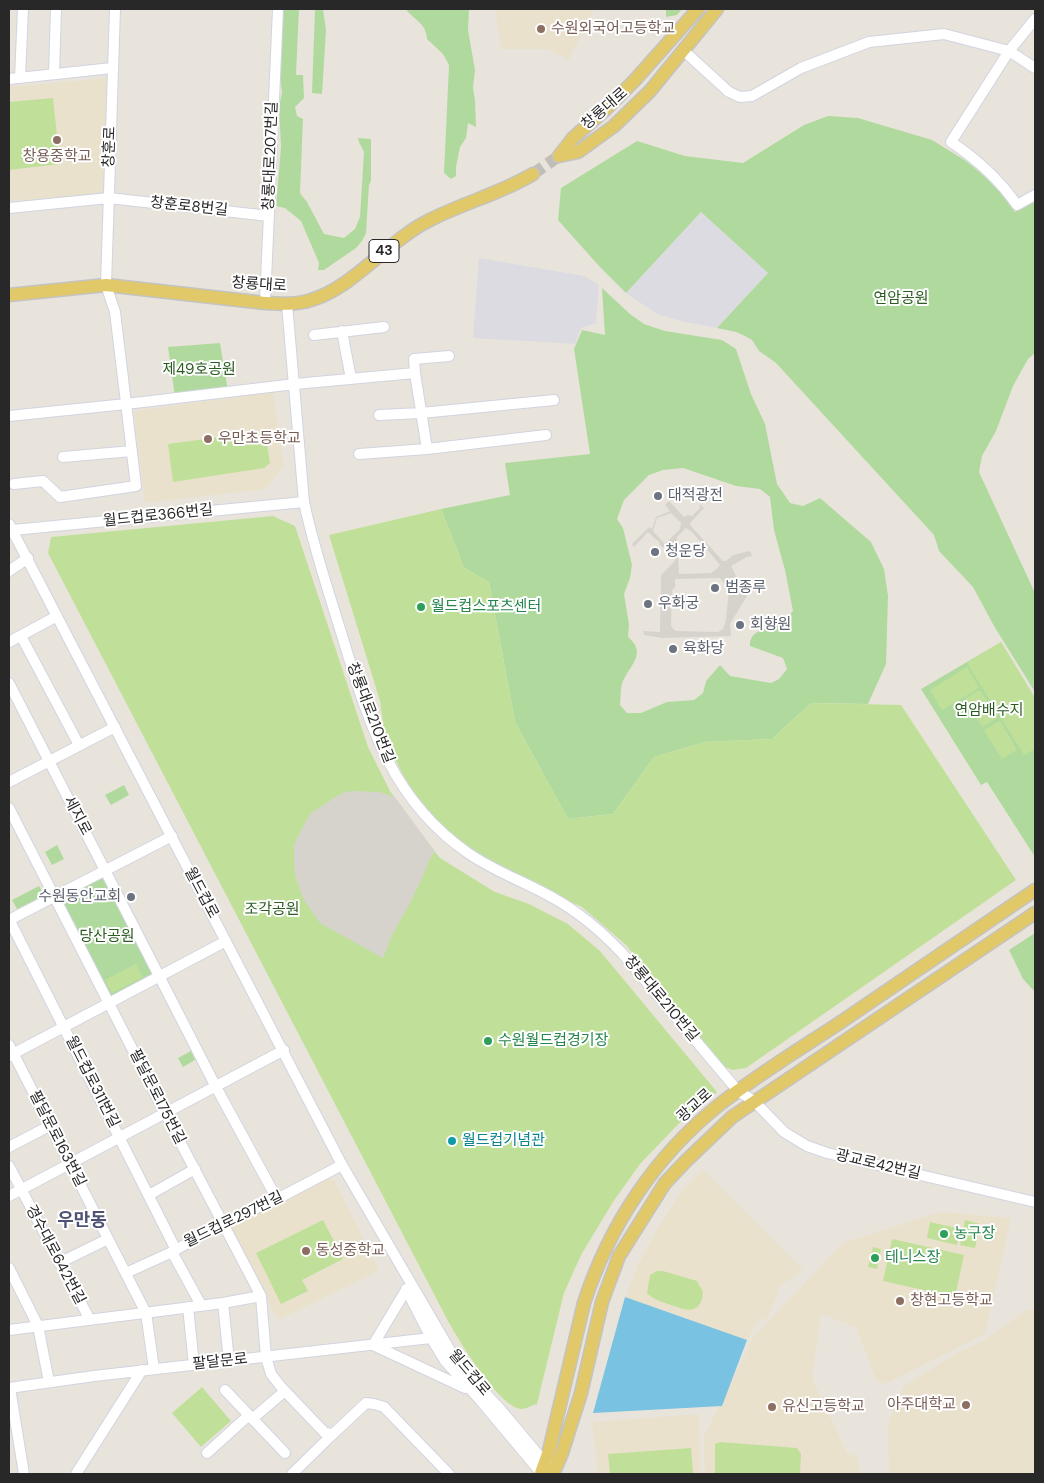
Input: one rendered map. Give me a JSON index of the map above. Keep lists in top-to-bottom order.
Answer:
{
  "streets": {
    "main road": ["창룡대로", "43", "광교로"],
    "street": [
      "창훈로",
      "창룡대로207번길",
      "창훈로8번길",
      "월드컵로366번길",
      "창룡대로210번길",
      "세지로",
      "월드컵로",
      "월드컵로311번길",
      "팔달문로175번길",
      "팔달문로163번길",
      "광교로42번길",
      "월드컵로297번길",
      "경수대로642번길",
      "팔달문로"
    ]
  },
  "crossings": [
    ["창룡대로", "창훈로"],
    ["창룡대로", "창룡대로207번길"],
    ["창룡대로", "창룡대로210번길"],
    ["창훈로", "창훈로8번길"],
    ["창룡대로207번길", "창훈로8번길"],
    ["월드컵로366번길", "창룡대로210번길"],
    ["월드컵로366번길", "월드컵로"],
    ["창룡대로210번길", "광교로"],
    ["창룡대로210번길", "광교로42번길"],
    ["월드컵로", "월드컵로311번길"],
    ["월드컵로", "광교로"],
    ["월드컵로", "월드컵로297번길"],
    ["월드컵로", "팔달문로"],
    ["월드컵로311번길", "팔달문로175번길"],
    ["월드컵로311번길", "팔달문로163번길"],
    ["월드컵로311번길", "월드컵로297번길"],
    ["월드컵로311번길", "경수대로642번길"],
    ["팔달문로175번길", "월드컵로297번길"],
    ["팔달문로175번길", "팔달문로"],
    ["광교로", "광교로42번길"],
    ["팔달문로163번길", "월드컵로297번길"],
    ["팔달문로163번길", "경수대로642번길"],
    ["팔달문로163번길", "팔달문로"]
  ],
  "districts": ["우만동"],
  "parks": [
    "연암공원",
    "제49호공원",
    "연암배수지",
    "조각공원",
    "당산공원"
  ],
  "places": [
    "수원외국어고등학교",
    "창용중학교",
    "우만초등학교",
    "대적광전",
    "청운당",
    "범종루",
    "우화궁",
    "월드컵스포츠센터",
    "회향원",
    "육화당",
    "수원동안교회",
    "수원월드컵경기장",
    "월드컵기념관",
    "농구장",
    "동성중학교",
    "테니스장",
    "창현고등학교",
    "아주대학교",
    "유신고등학교"
  ]
}
